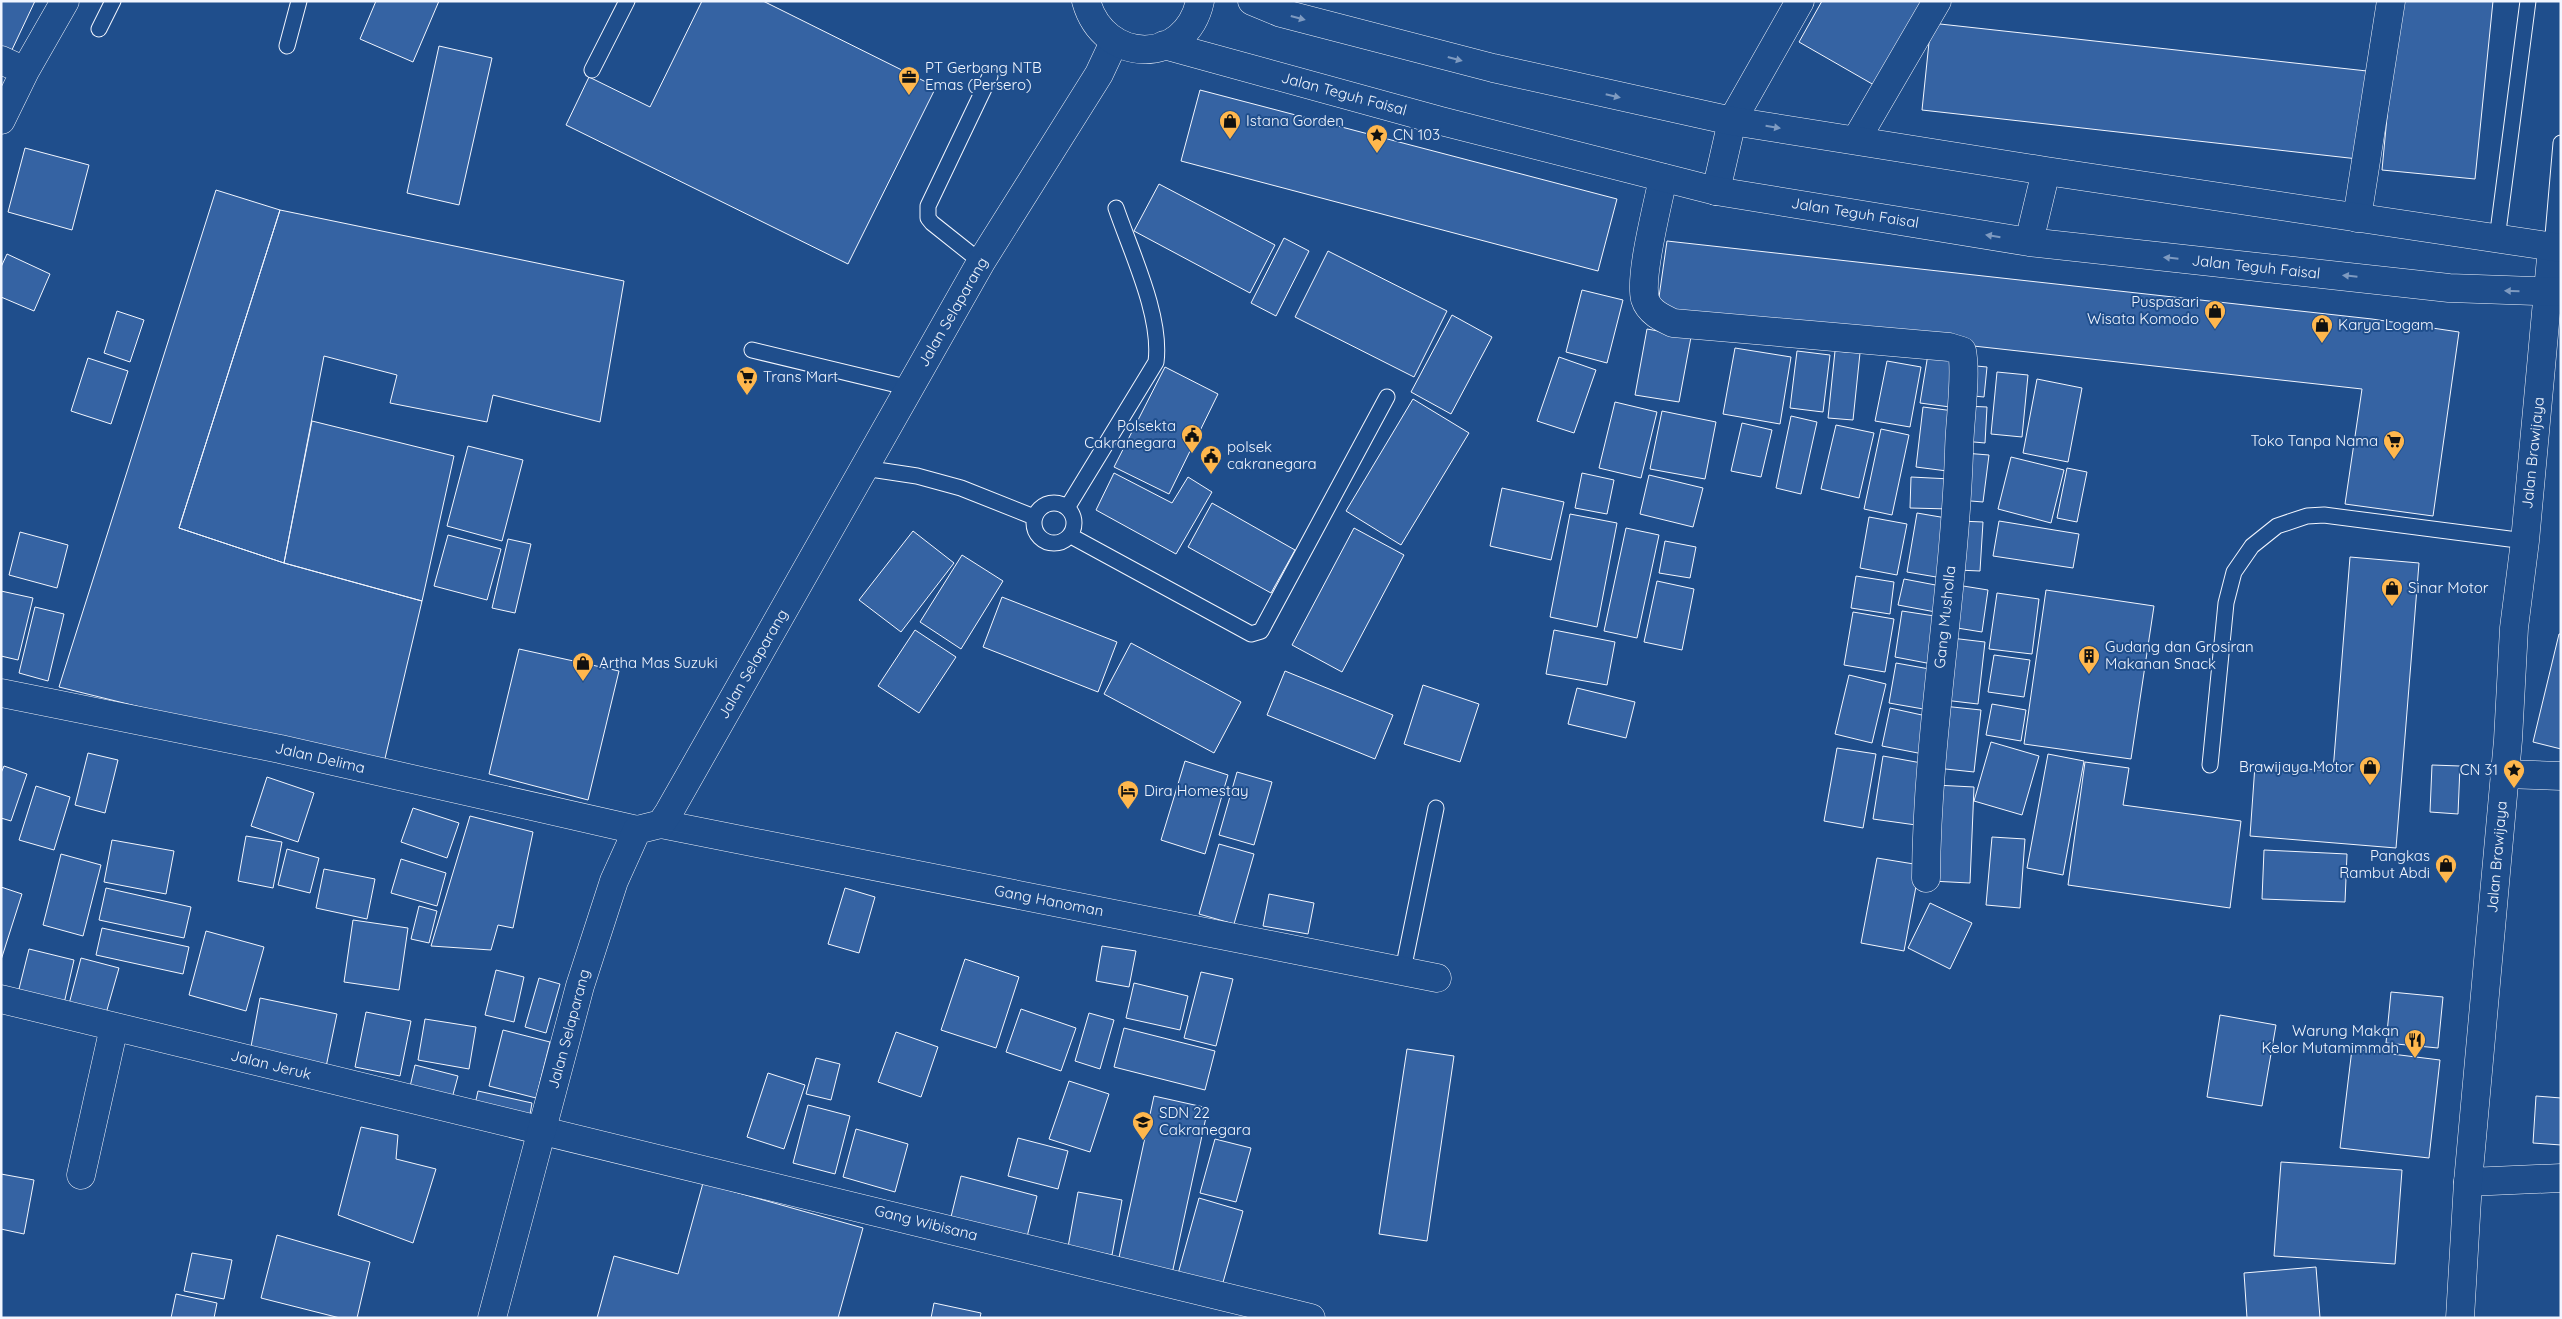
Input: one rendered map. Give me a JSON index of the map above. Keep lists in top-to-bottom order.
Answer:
{
  "streets": {
    "main road": [
      "Jalan Teguh Faisal",
      "Jalan Selaparang",
      "Jalan Brawijaya",
      "Gang Musholla",
      "Jalan Delima",
      "Gang Hanoman",
      "Jalan Jeruk",
      "Gang Wibisana"
    ]
  },
  "crossings": [
    ["Jalan Teguh Faisal", "Jalan Brawijaya"],
    ["Jalan Teguh Faisal", "Gang Musholla"],
    ["Jalan Selaparang", "Jalan Delima"],
    ["Jalan Selaparang", "Gang Hanoman"],
    ["Jalan Selaparang", "Jalan Jeruk"],
    ["Jalan Selaparang", "Gang Wibisana"],
    ["Jalan Delima", "Gang Hanoman"],
    ["Jalan Jeruk", "Gang Wibisana"]
  ],
  "places": {
    "office": ["PT Gerbang NTB Emas (Persero)"],
    "shop": [
      "Istana Gorden",
      "Puspasari Wisata Komodo",
      "Karya Logam",
      "Sinar Motor",
      "Artha Mas Suzuki",
      "Brawijaya Motor",
      "Pangkas Rambut Abdi"
    ],
    "place": ["CN 103", "CN 31"],
    "supermarket": ["Trans Mart", "Toko Tanpa Nama"],
    "public building": ["Polsekta Cakranegara", "polsek cakranegara"],
    "building": ["Gudang dan Grosiran Makanan Snack"],
    "hotel": ["Dira Homestay"],
    "restaurant": ["Warung Makan Kelor Mutamimmah"],
    "school or university": ["SDN 22 Cakranegara"]
  }
}
